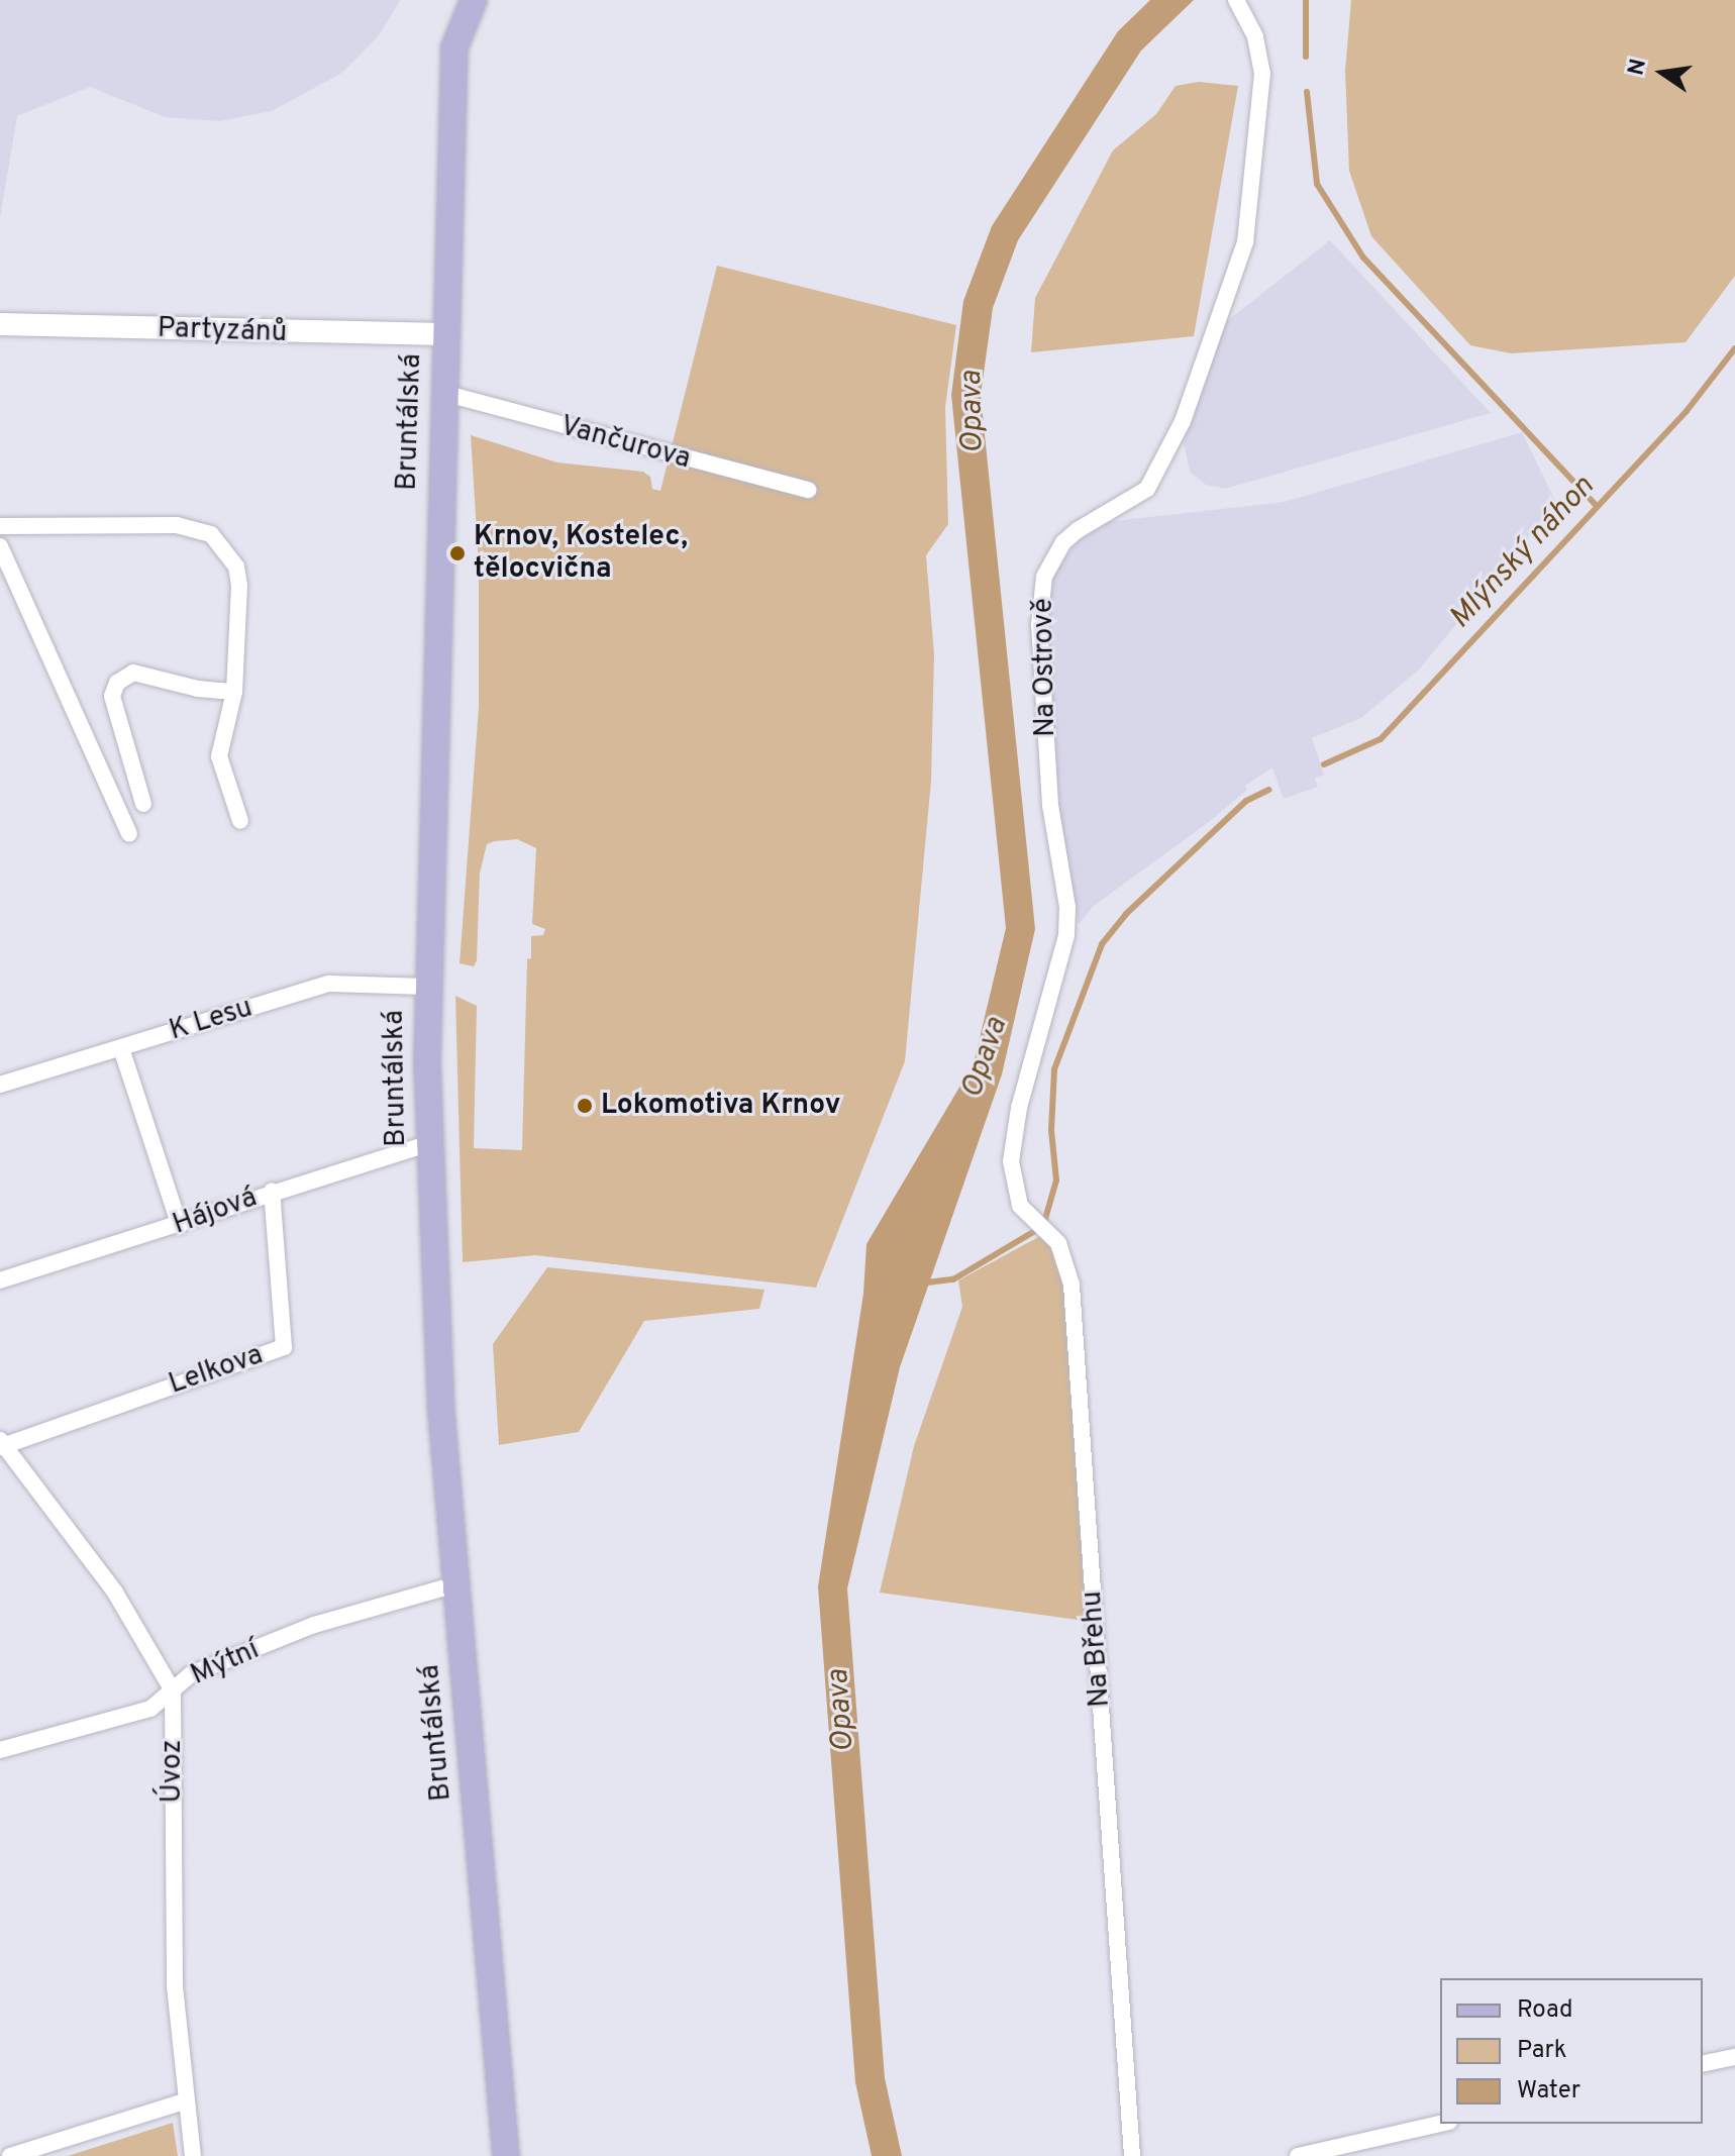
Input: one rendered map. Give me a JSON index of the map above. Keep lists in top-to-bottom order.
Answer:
{
  "streets": {
    "main road": ["Bruntálská"],
    "street": [
      "Partyzánů",
      "Vančurova",
      "Na Ostrově",
      "K Lesu",
      "Hájová",
      "Lelkova",
      "Na Břehu",
      "Mýtní",
      "Úvoz"
    ]
  },
  "crossings": [
    ["Partyzánů", "Bruntálská"],
    ["Bruntálská", "Vančurova"],
    ["Bruntálská", "K Lesu"],
    ["Bruntálská", "Hájová"],
    ["Bruntálská", "Mýtní"],
    ["Na Ostrově", "Na Břehu"],
    ["Hájová", "Lelkova"],
    ["Mýtní", "Úvoz"]
  ],
  "water": ["Opava", "Mlýnský náhon"],
  "places": ["Krnov, Kostelec, tělocvična", "Lokomotiva Krnov"],
  "legend": ["Road", "Park", "Water"],
  "north": "left"
}
